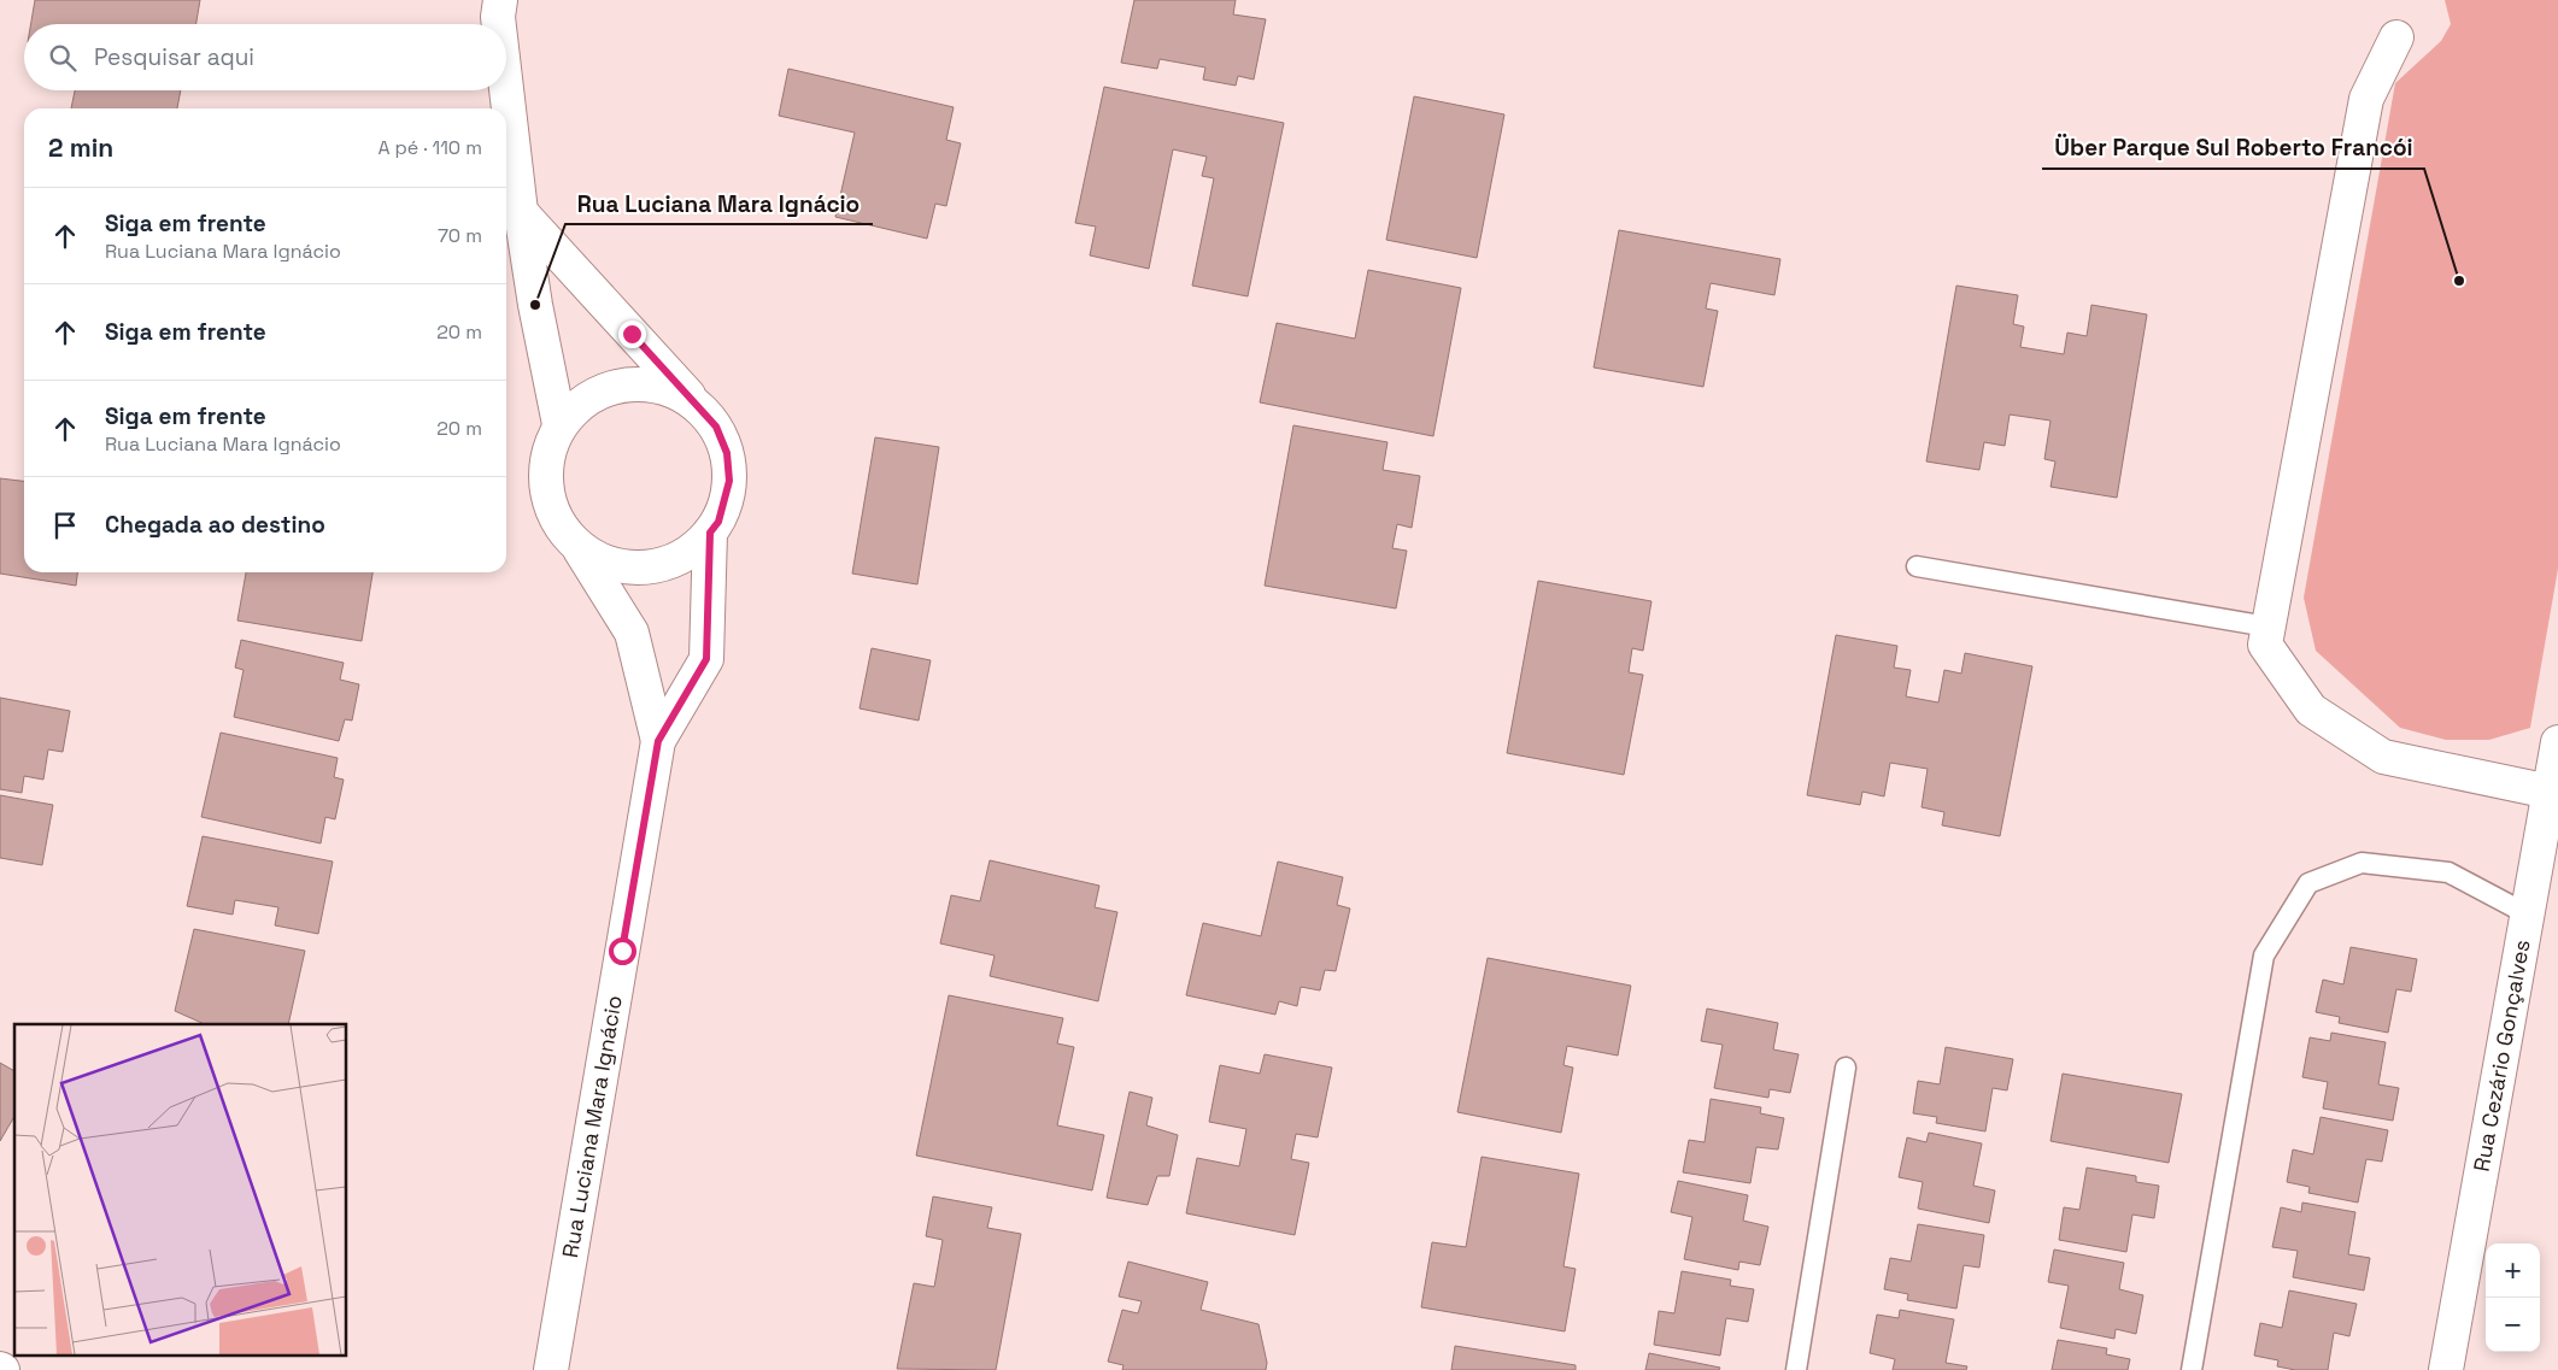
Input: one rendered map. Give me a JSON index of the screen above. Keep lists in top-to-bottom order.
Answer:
{
  "streets": {
    "street": ["Rua Cezário Gonçalves", "Rua Luciana Mara Ignácio"]
  },
  "places": ["Über Parque Sul Roberto Francói", "Rua Luciana Mara Ignácio"],
  "page": {
    "search": "Pesquisar aqui",
    "heading": ["2 min", "A pé · 110 m"],
    "list": [
      ["Siga em frente", "Rua Luciana Mara Ignácio", "70 m"],
      ["Siga em frente", "20 m"],
      ["Siga em frente", "Rua Luciana Mara Ignácio", "20 m"],
      "Chegada ao destino"
    ],
    "map_buttons": ["+", "−"]
  }
}
